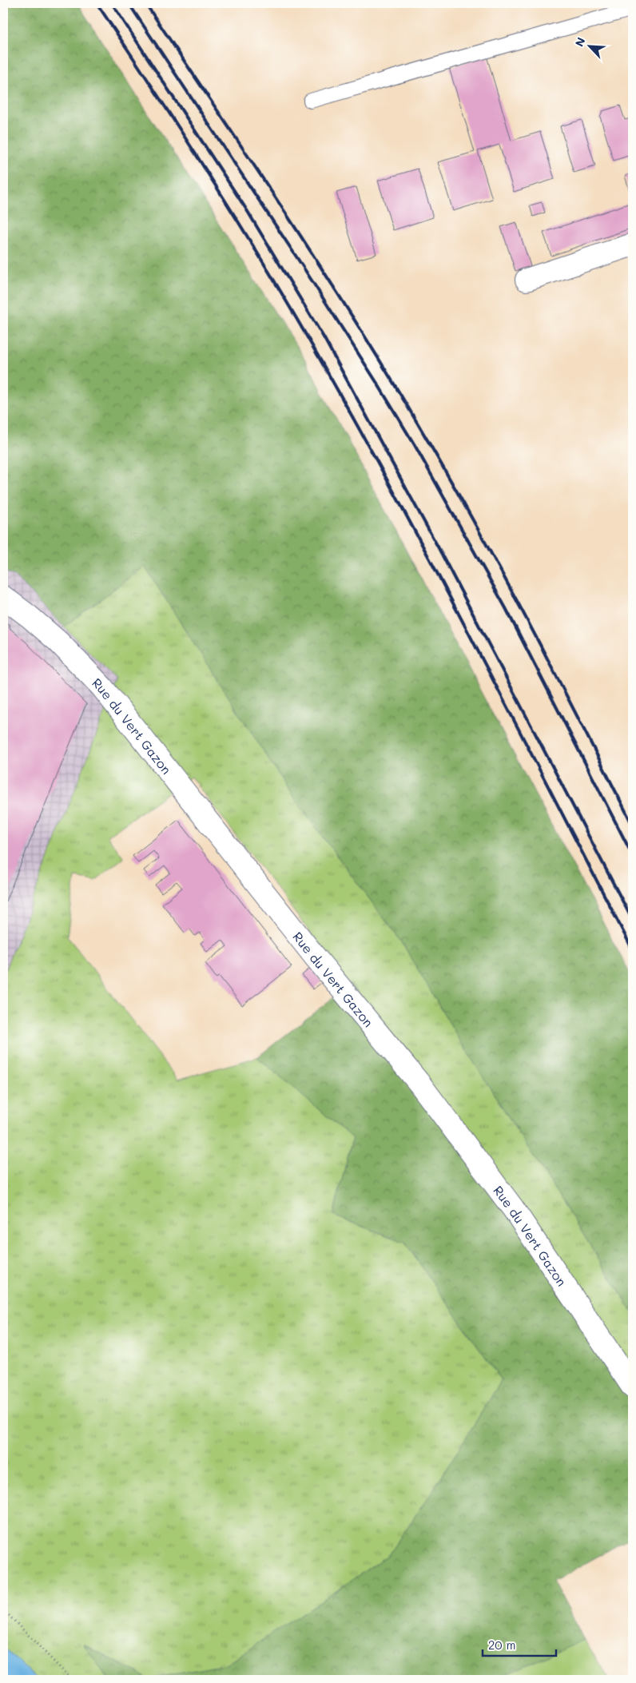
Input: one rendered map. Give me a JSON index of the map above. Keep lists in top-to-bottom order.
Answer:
{
  "streets": {
    "street": ["Rue du Vert Gazon"]
  },
  "scale_bar": "20 m",
  "north": "top left"
}
